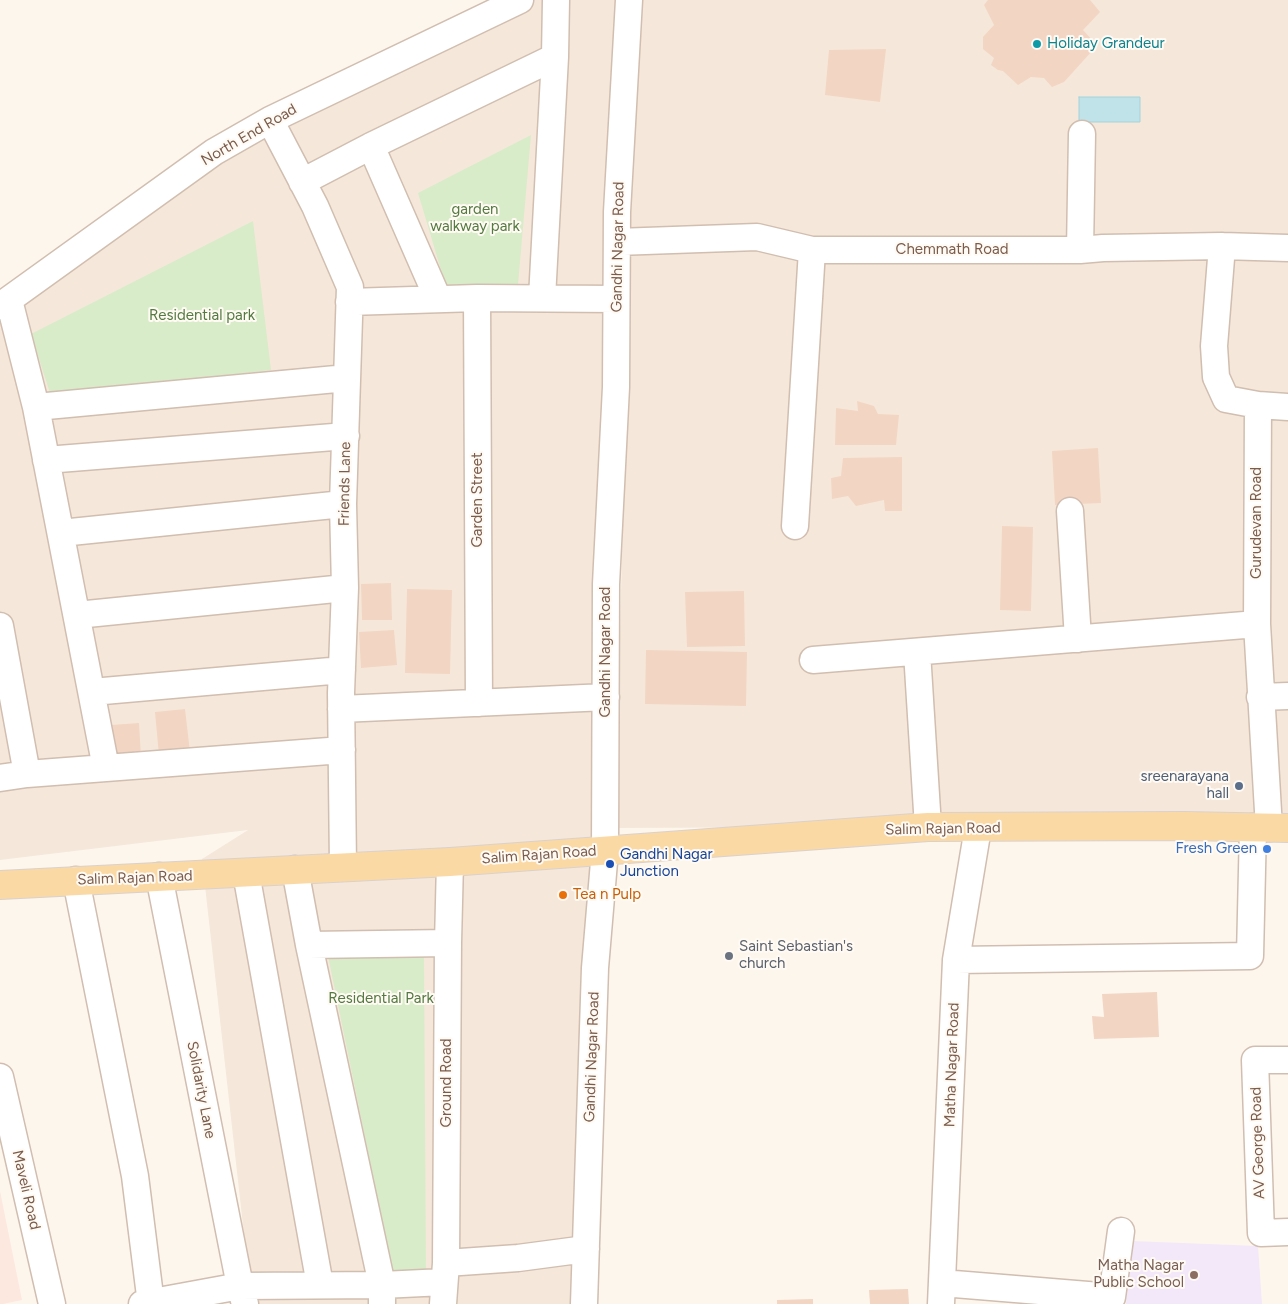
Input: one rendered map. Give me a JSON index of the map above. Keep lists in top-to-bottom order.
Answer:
{
  "streets": {
    "main road": ["Salim Rajan Road"],
    "street": [
      "North End Road",
      "Gandhi Nagar Road",
      "Chemmath Road",
      "Friends Lane",
      "Garden Street",
      "Gurudevan Road",
      "Matha Nagar Road",
      "Ground Road",
      "Solidarity Lane",
      "AV George Road",
      "Maveli Road"
    ]
  },
  "crossings": [
    ["North End Road", "Friends Lane"],
    ["Gandhi Nagar Road", "Chemmath Road"],
    ["Gandhi Nagar Road", "Salim Rajan Road"],
    ["Friends Lane", "Salim Rajan Road"],
    ["Gurudevan Road", "Salim Rajan Road"],
    ["Gurudevan Road", "Matha Nagar Road"],
    ["Salim Rajan Road", "Matha Nagar Road"],
    ["Salim Rajan Road", "Ground Road"],
    ["Salim Rajan Road", "Solidarity Lane"]
  ],
  "parks": ["garden walkway park", "Residential park", "Residential Park"],
  "places": [
    "Holiday Grandeur",
    "sreenarayana hall",
    "Fresh Green",
    "Gandhi Nagar Junction",
    "Tea n Pulp",
    "Saint Sebastian's church",
    "Matha Nagar Public School"
  ]
}
